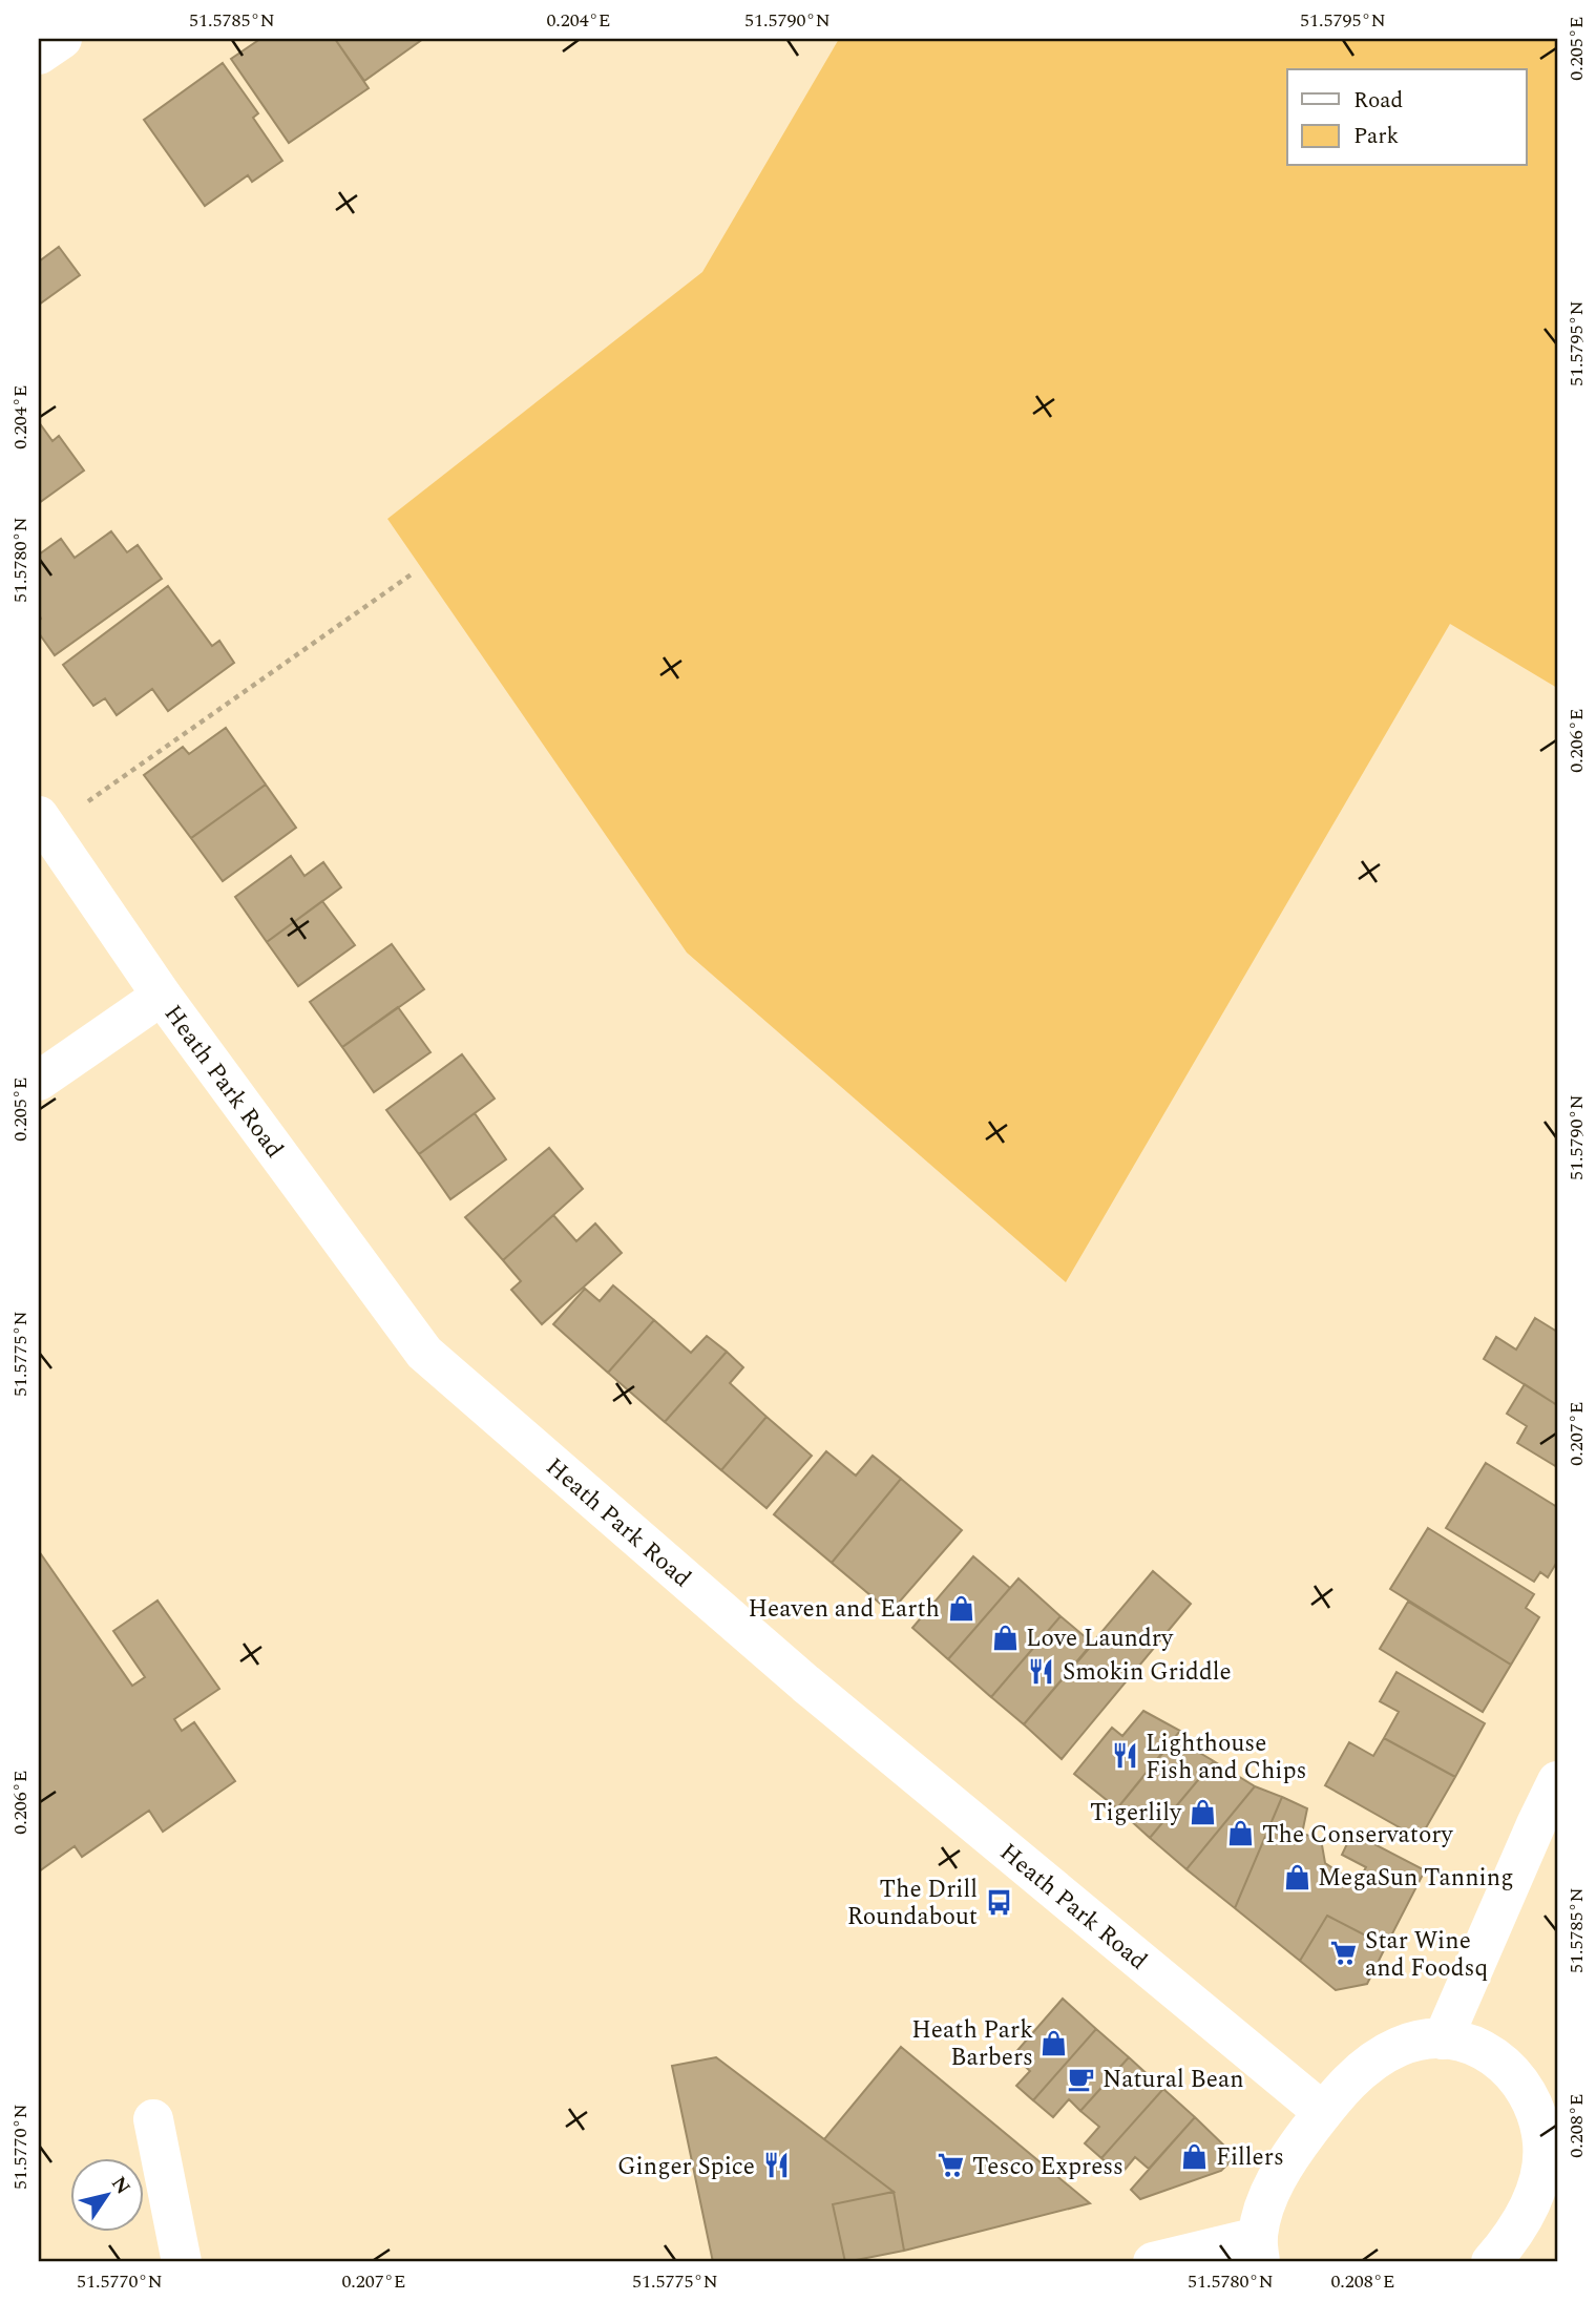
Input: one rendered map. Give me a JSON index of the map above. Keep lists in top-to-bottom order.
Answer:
{
  "streets": {
    "street": ["Heath Park Road"]
  },
  "places": {
    "shop": [
      "Heaven and Earth",
      "Love Laundry",
      "Tigerlily",
      "The Conservatory",
      "MegaSun Tanning",
      "Heath Park Barbers",
      "Fillers"
    ],
    "restaurant": ["Smokin Griddle", "Lighthouse Fish and Chips", "Ginger Spice"],
    "bus stop": ["The Drill Roundabout"],
    "supermarket": ["Star Wine and Foodsq", "Tesco Express"],
    "cafe": ["Natural Bean"]
  },
  "legend": ["Road", "Park"],
  "north": "top right",
  "coordinates": [
    "51.5785°N",
    "0.204°E",
    "51.5790°N",
    "51.5795°N",
    "0.205°E",
    "51.5780°N",
    "0.206°E",
    "51.5775°N",
    "0.207°E",
    "0.208°E",
    "51.5770°N"
  ]
}
